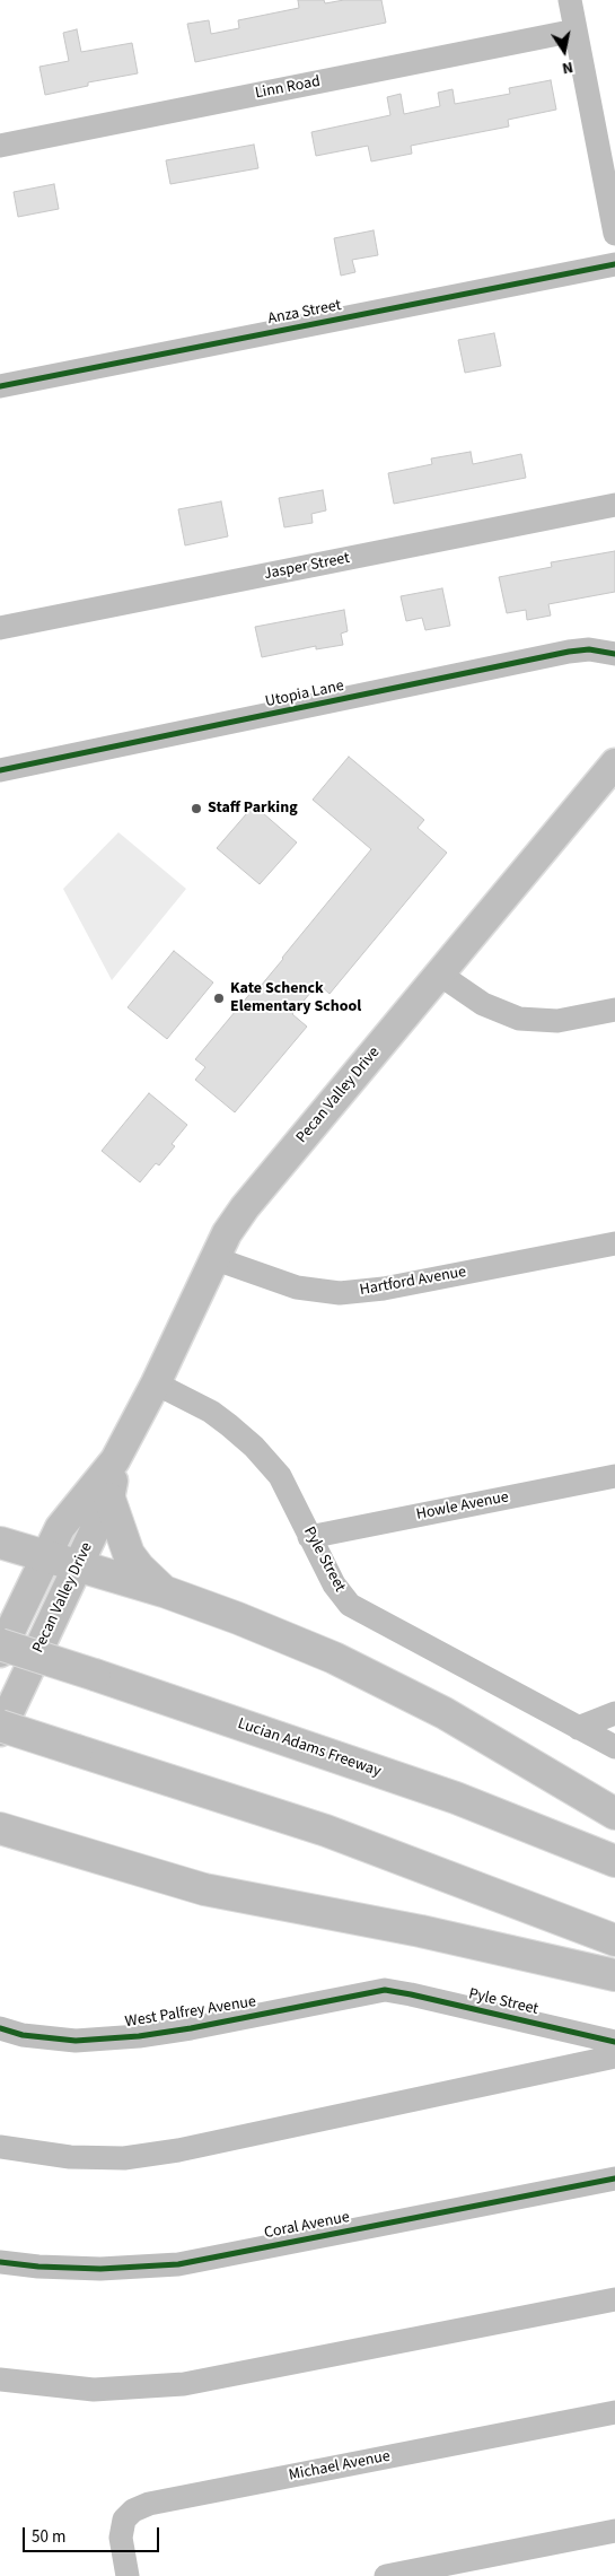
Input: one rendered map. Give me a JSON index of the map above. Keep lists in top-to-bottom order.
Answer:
{
  "streets": {
    "highway": ["Lucian Adams Freeway"],
    "main road": ["Pecan Valley Drive"],
    "street": [
      "Linn Road",
      "Anza Street",
      "Jasper Street",
      "Utopia Lane",
      "Hartford Avenue",
      "Howle Avenue",
      "Pyle Street",
      "West Palfrey Avenue",
      "Coral Avenue",
      "Michael Avenue"
    ]
  },
  "crossings": [
    ["Pecan Valley Drive", "Hartford Avenue"],
    ["Pecan Valley Drive", "Pyle Street"],
    ["Howle Avenue", "Pyle Street"],
    ["Pyle Street", "West Palfrey Avenue"]
  ],
  "places": ["Staff Parking", "Kate Schenck Elementary School"],
  "scale_bar": "50 m",
  "north": "bottom"
}
